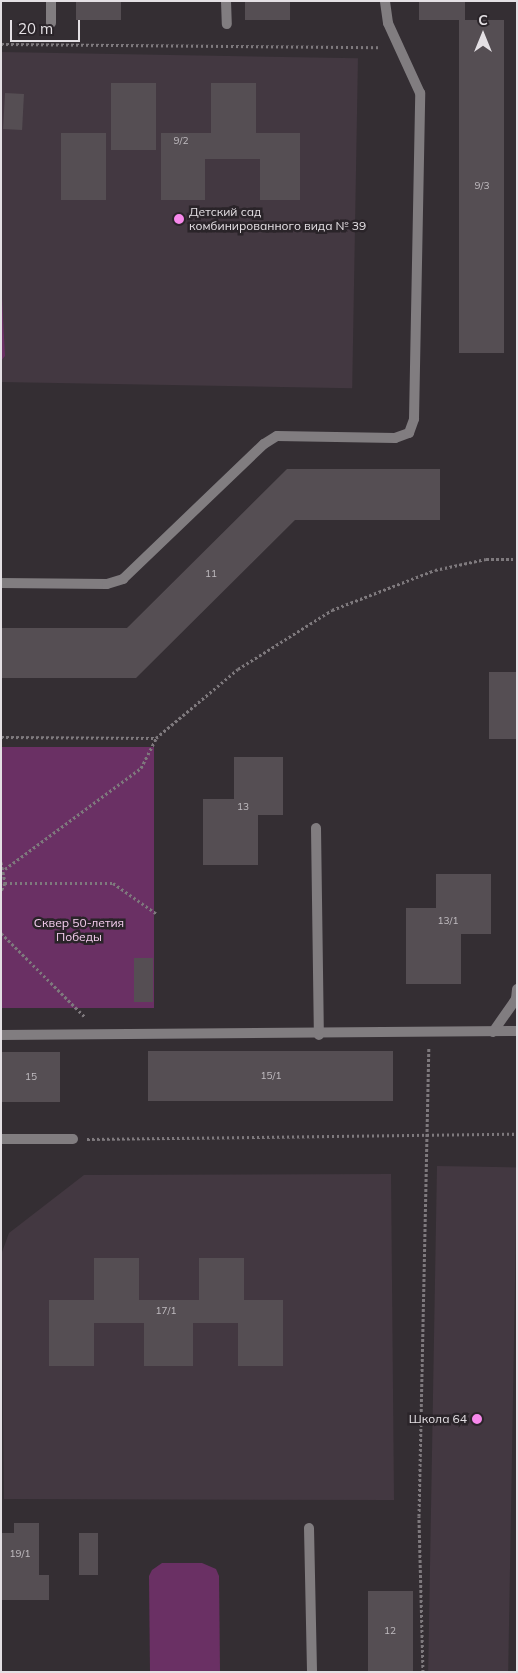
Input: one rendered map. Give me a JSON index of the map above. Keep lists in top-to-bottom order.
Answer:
{
  "parks": ["Сквер 50-летия Победы"],
  "places": ["Детский сад комбинированного вида № 39", "Школа 64"],
  "house_numbers": [
    "9/2",
    "9/3",
    "11",
    "13",
    "13/1",
    "15/1",
    "15",
    "17/1",
    "19/1",
    "12"
  ],
  "scale_bar": "20 m",
  "north": "top"
}
